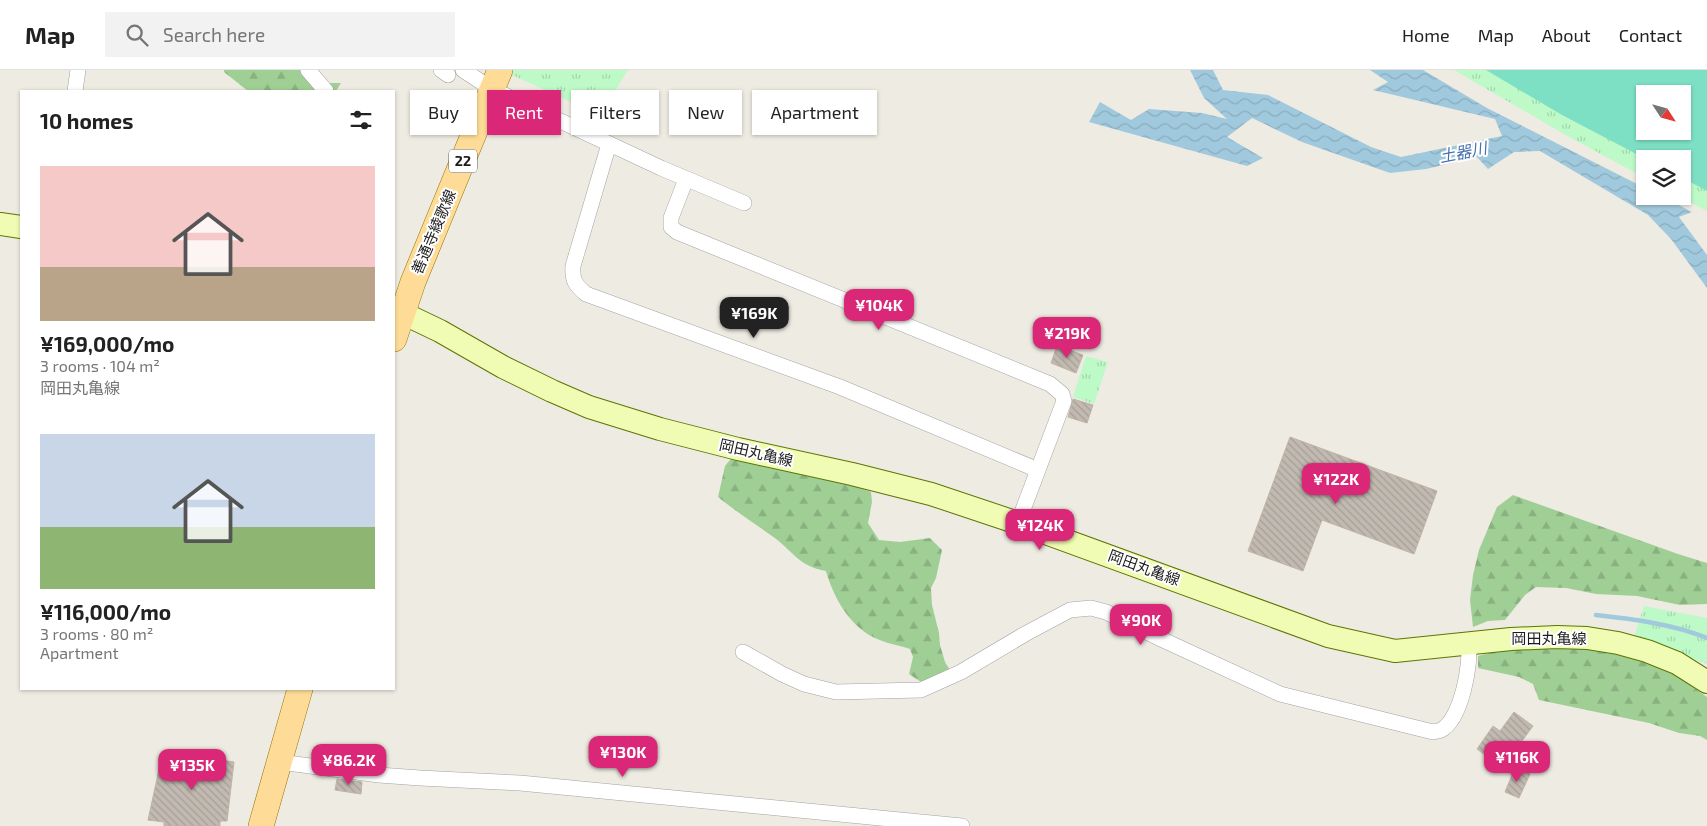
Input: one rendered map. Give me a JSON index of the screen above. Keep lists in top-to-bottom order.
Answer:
{
  "streets": {
    "main road": ["22", "善通寺綾歌線", "岡田丸亀線"]
  },
  "crossings": [
    ["善通寺綾歌線", "岡田丸亀線"]
  ],
  "water": ["土器川"],
  "north": "bottom right",
  "page": {
    "header": "Map",
    "search": "Search here",
    "nav": [
      "Home",
      "Map",
      "About",
      "Contact"
    ],
    "chip": [
      "Buy",
      "Rent",
      "Filters",
      "New",
      "Apartment"
    ],
    "heading": "10 homes",
    "list": [
      {
        "name": "¥169,000/mo",
        "note": "3 rooms · 104 m² · 岡田丸亀線"
      },
      {
        "name": "¥116,000/mo",
        "note": "3 rooms · 80 m² · Apartment"
      }
    ],
    "price": [
      "¥104K",
      "¥169K",
      "¥219K",
      "¥122K",
      "¥124K",
      "¥90K",
      "¥130K",
      "¥116K",
      "¥86.2K",
      "¥135K"
    ]
  }
}
